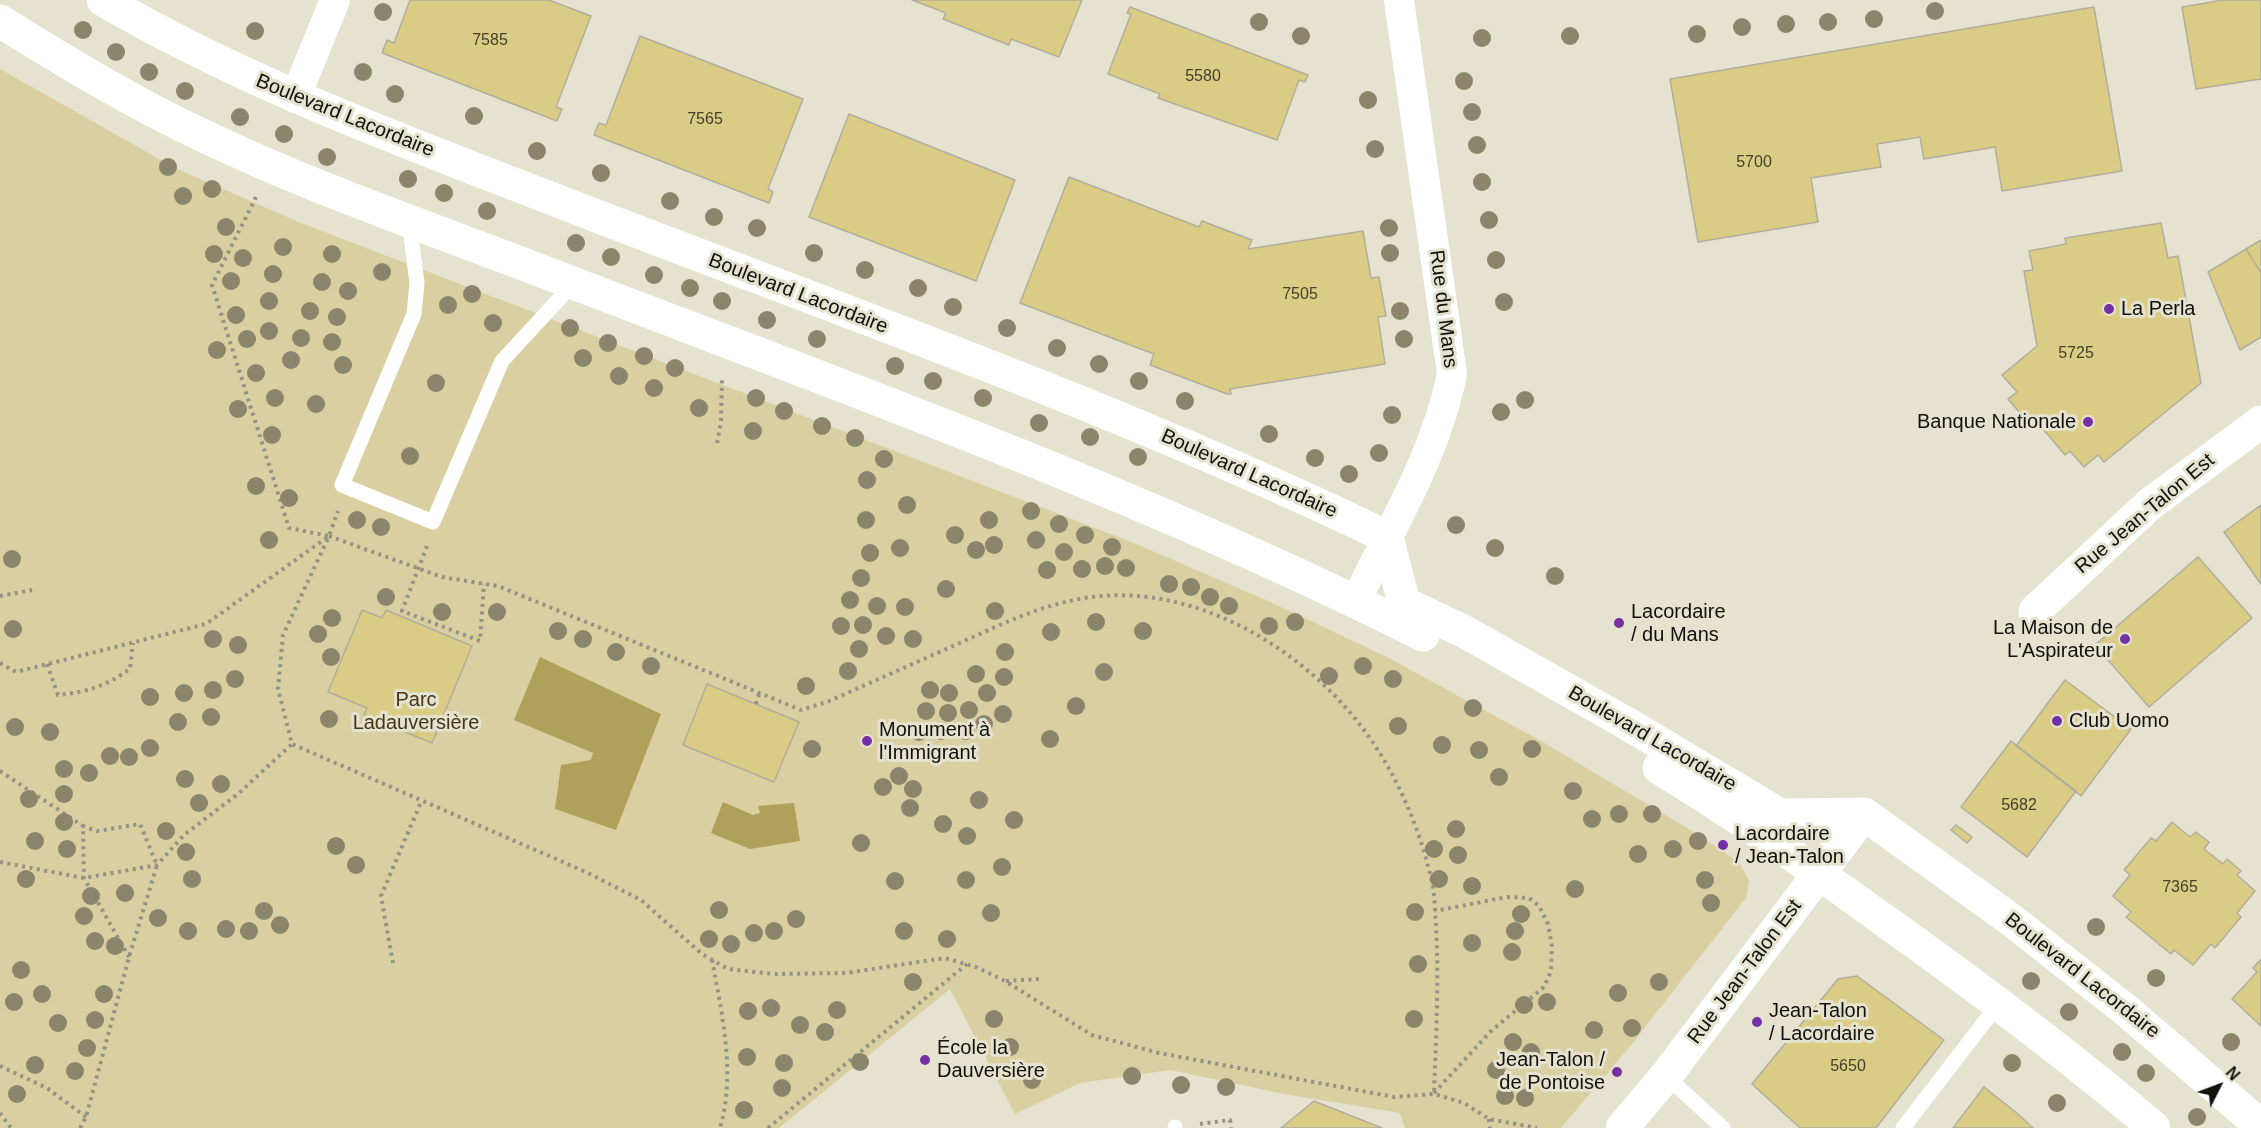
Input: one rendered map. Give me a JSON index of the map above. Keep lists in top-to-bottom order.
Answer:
{
  "streets": {
    "main road": ["Boulevard Lacordaire", "Rue Jean-Talon Est"],
    "street": ["Rue du Mans"]
  },
  "crossings": [
    ["Boulevard Lacordaire", "Rue du Mans"],
    ["Boulevard Lacordaire", "Rue Jean-Talon Est"]
  ],
  "parks": ["Parc Ladauversière"],
  "places": [
    "La Perla",
    "Banque Nationale",
    "Lacordaire / du Mans",
    "La Maison de L'Aspirateur",
    "Club Uomo",
    "Monument à l'Immigrant",
    "Lacordaire / Jean-Talon",
    "Jean-Talon / Lacordaire",
    "École la Dauversière",
    "Jean-Talon / de Pontoise"
  ],
  "house_numbers": [
    "7585",
    "5580",
    "7565",
    "5700",
    "7505",
    "5725",
    "5682",
    "7365",
    "5650"
  ],
  "north": "top right"
}
